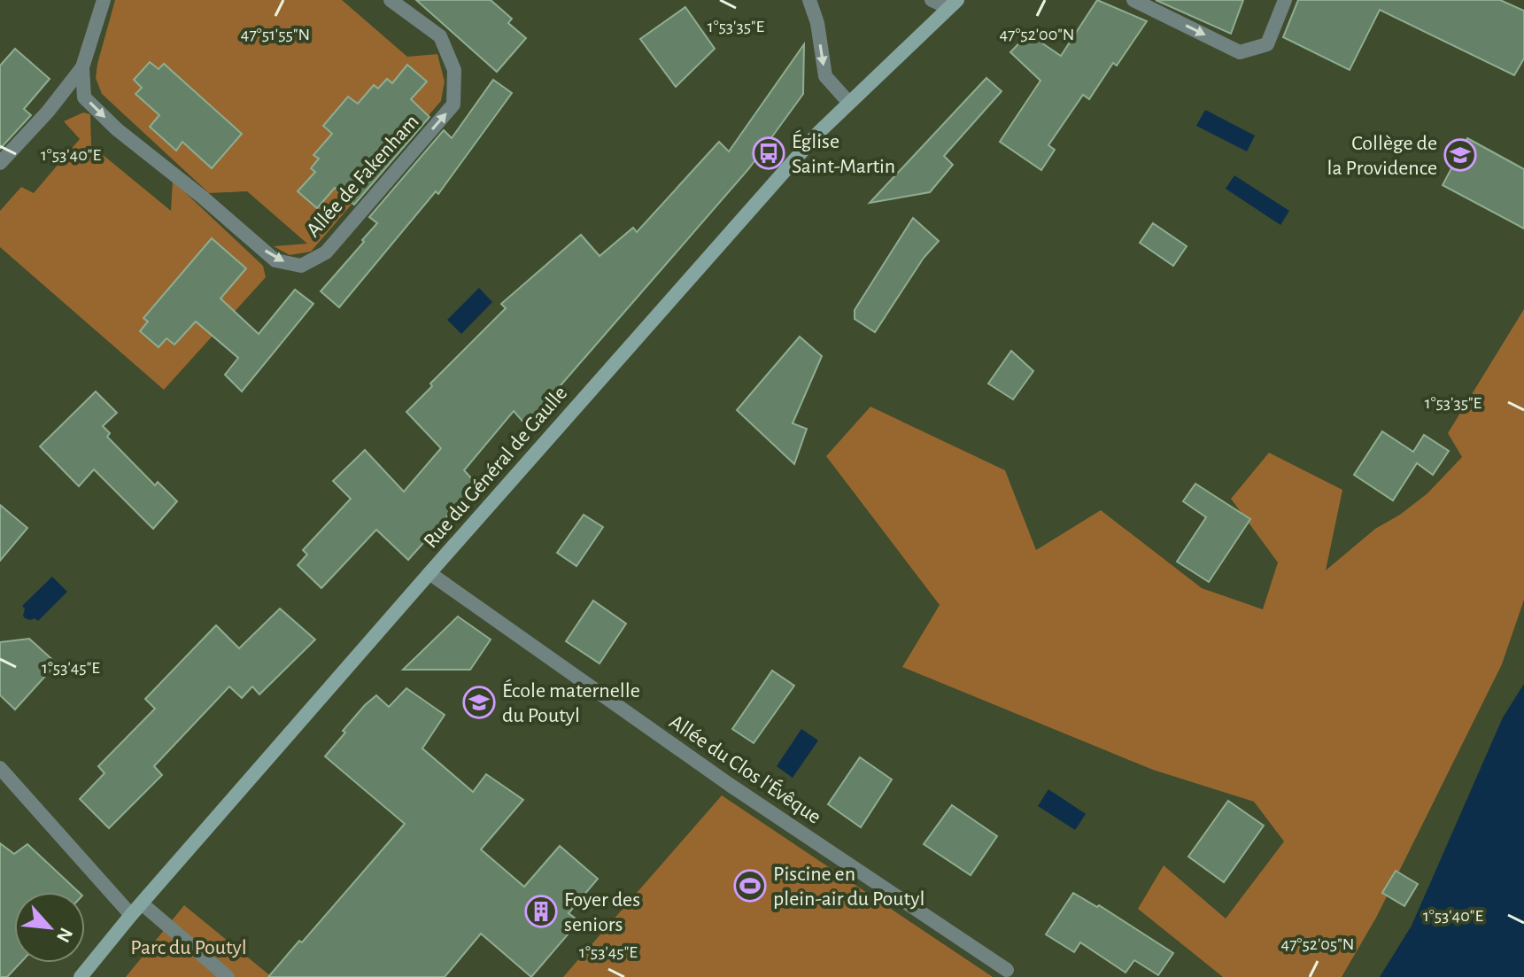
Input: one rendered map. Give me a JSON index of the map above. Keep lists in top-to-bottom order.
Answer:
{
  "streets": {
    "main road": ["Rue du Général de Gaulle"],
    "street": ["Allée de Fakenham", "Allée du Clos l'Évêque"]
  },
  "crossings": [
    ["Rue du Général de Gaulle", "Allée du Clos l'Évêque"]
  ],
  "parks": ["Parc du Poutyl"],
  "places": {
    "bus stop": ["Église Saint-Martin"],
    "school or university": ["Collège de la Providence", "École maternelle du Poutyl"],
    "sports": ["Piscine en plein-air du Poutyl"],
    "building": ["Foyer des seniors"]
  },
  "north": "bottom right",
  "coordinates": [
    "1°53'35\"E",
    "47°51'55\"N",
    "47°52'00\"N",
    "1°53'40\"E",
    "1°53'45\"E",
    "47°52'05\"N"
  ]
}
